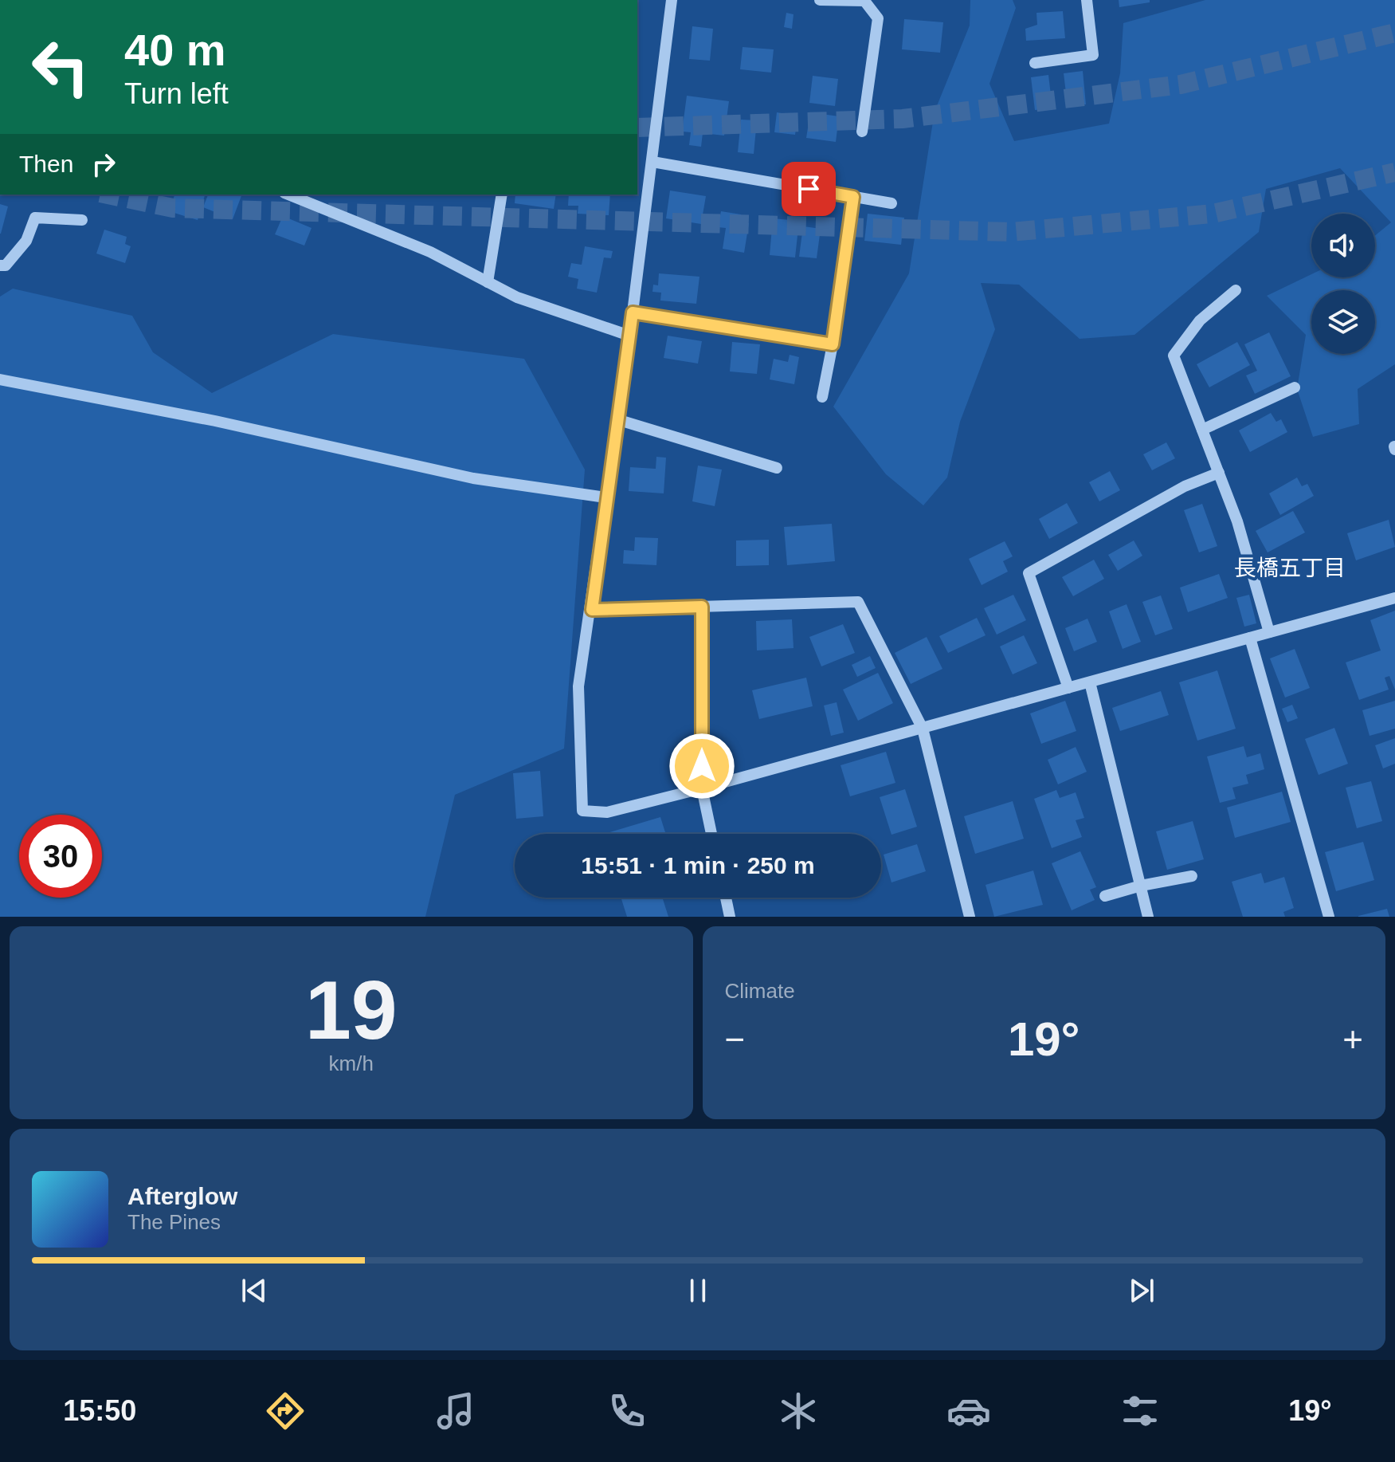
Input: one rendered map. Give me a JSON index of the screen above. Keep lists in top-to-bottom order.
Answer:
{
  "districts": ["長橋五丁目"],
  "page": {
    "turn": ["40 m", "Turn left"],
    "then": "Then",
    "limit": "30",
    "trip": "15:51 · 1 min · 250 m",
    "tile": [
      ["19", "km/h"],
      "Climate"
    ],
    "heat": ["−", "19°", "+"],
    "song": ["Afterglow", "The Pines"],
    "tabs": ["15:50", "19°"]
  }
}
